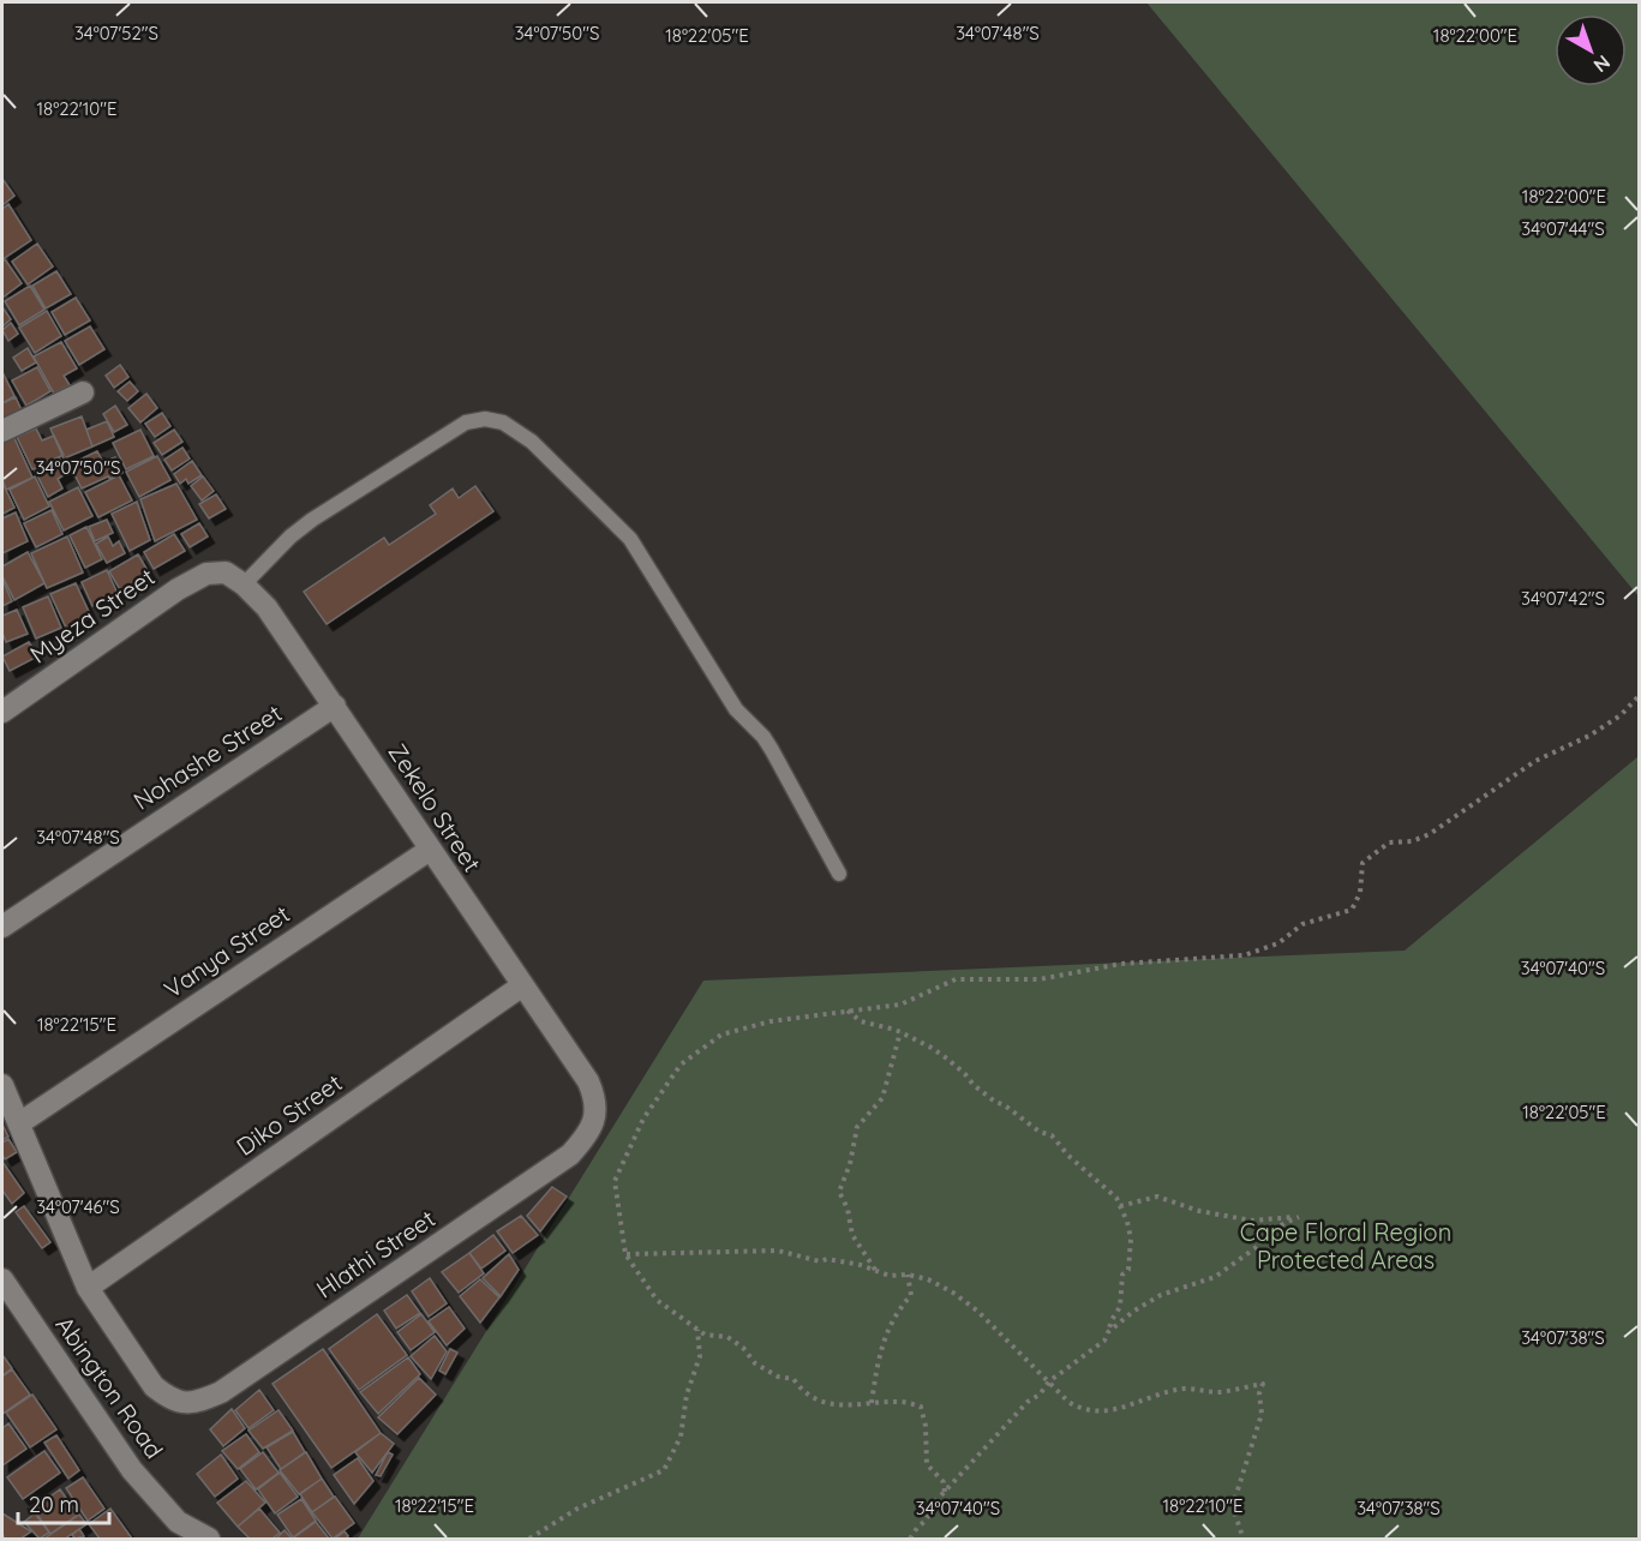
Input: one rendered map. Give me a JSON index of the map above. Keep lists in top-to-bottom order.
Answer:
{
  "streets": {
    "street": [
      "Myeza Street",
      "Nohashe Street",
      "Zekelo Street",
      "Vanya Street",
      "Diko Street",
      "Hlathi Street",
      "Abington Road"
    ]
  },
  "crossings": [
    ["Myeza Street", "Zekelo Street"],
    ["Nohashe Street", "Zekelo Street"],
    ["Zekelo Street", "Vanya Street"],
    ["Zekelo Street", "Diko Street"],
    ["Zekelo Street", "Hlathi Street"],
    ["Diko Street", "Hlathi Street"]
  ],
  "parks": ["Cape Floral Region Protected Areas"],
  "scale_bar": "20 m",
  "north": "bottom right",
  "coordinates": [
    "34°07'52\"S",
    "34°07'50\"S",
    "34°07'48\"S",
    "18°22'05\"E",
    "18°22'00\"E",
    "18°22'10\"E",
    "34°07'44\"S",
    "34°07'42\"S",
    "34°07'40\"S",
    "18°22'15\"E",
    "34°07'46\"S",
    "34°07'38\"S"
  ]
}
